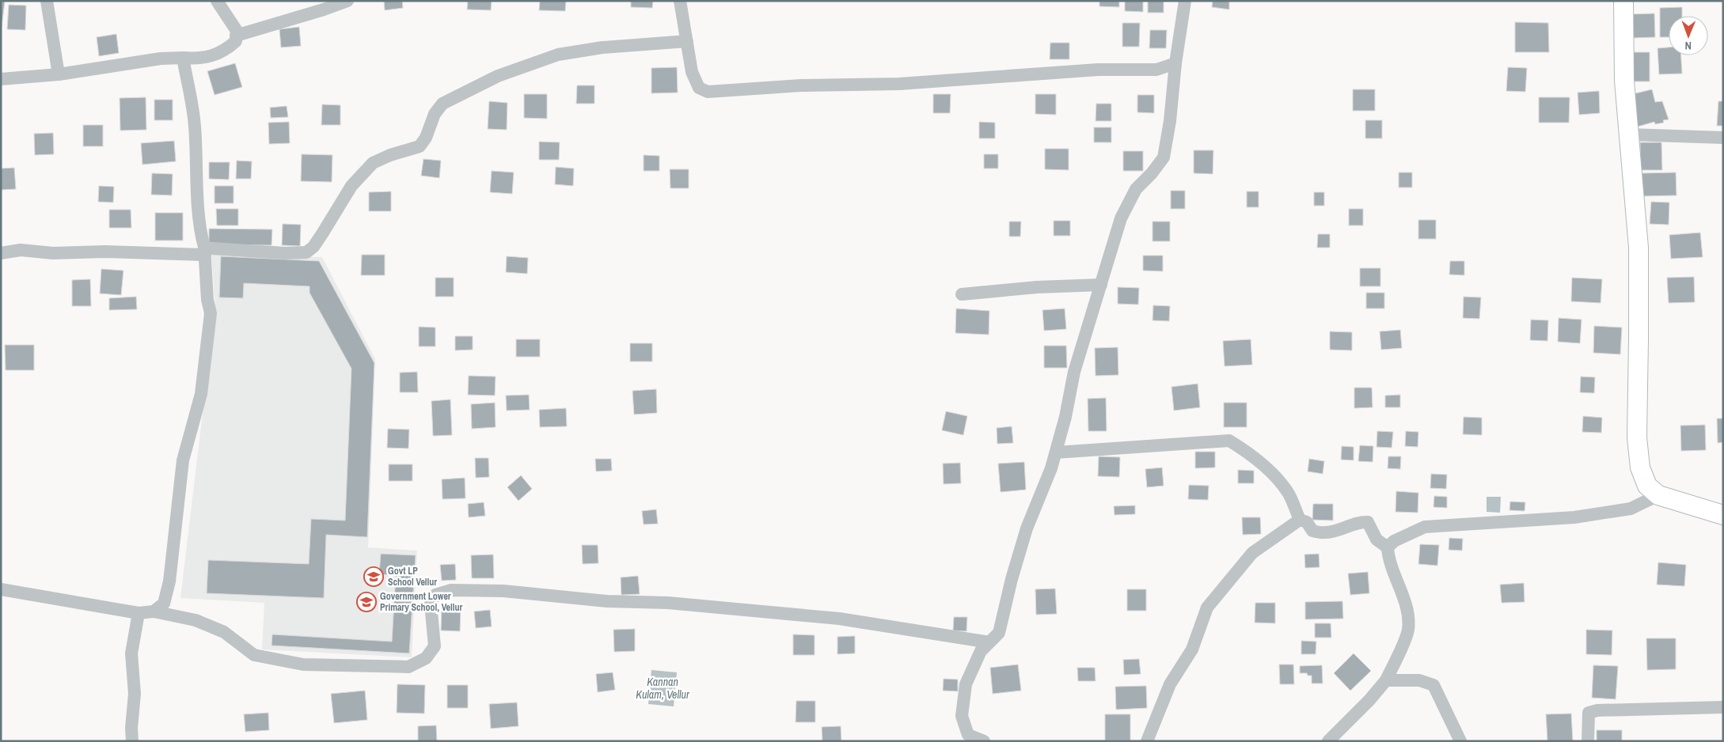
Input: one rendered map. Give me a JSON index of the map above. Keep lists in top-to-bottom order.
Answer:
{
  "water": ["Kannan Kulam, Vellur"],
  "places": {
    "school or university": ["Govt LP School Vellur", "Government Lower Primary School, Vellur"]
  },
  "north": "bottom"
}
